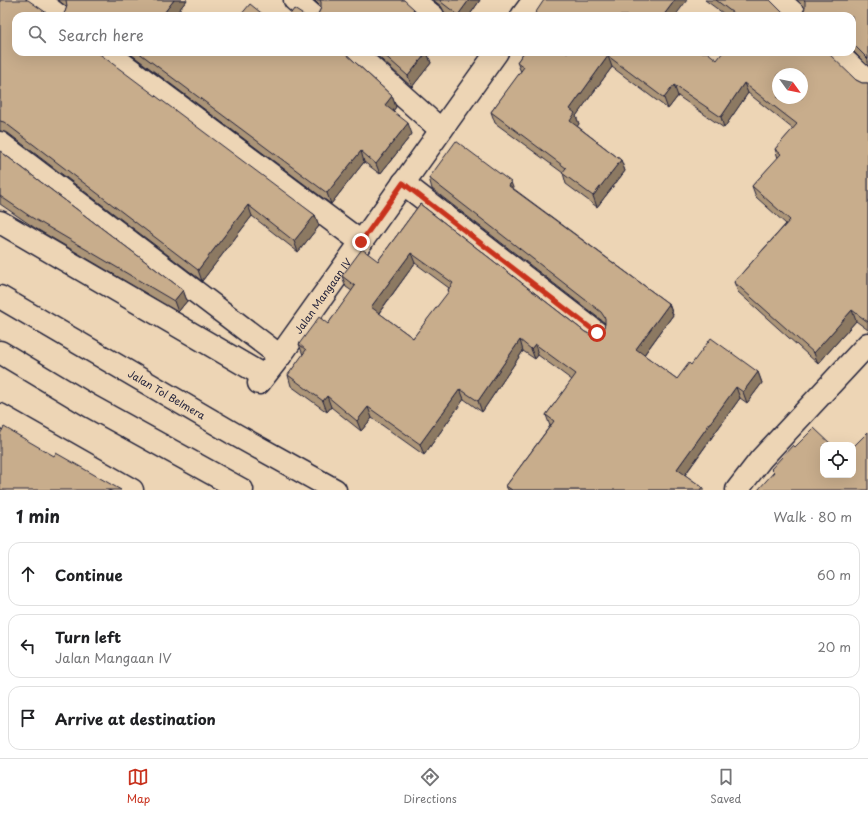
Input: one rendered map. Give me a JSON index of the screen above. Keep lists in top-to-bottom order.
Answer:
{
  "streets": {
    "main road": ["Jalan Mangaan IV", "Jalan Tol Belmera"]
  },
  "north": "bottom right",
  "page": {
    "search": "Search here",
    "heading": ["1 min", "Walk · 80 m"],
    "list": [
      ["Continue", "60 m"],
      ["Turn left", "Jalan Mangaan IV", "20 m"],
      "Arrive at destination"
    ],
    "nav": ["Map", "Directions", "Saved"]
  }
}
